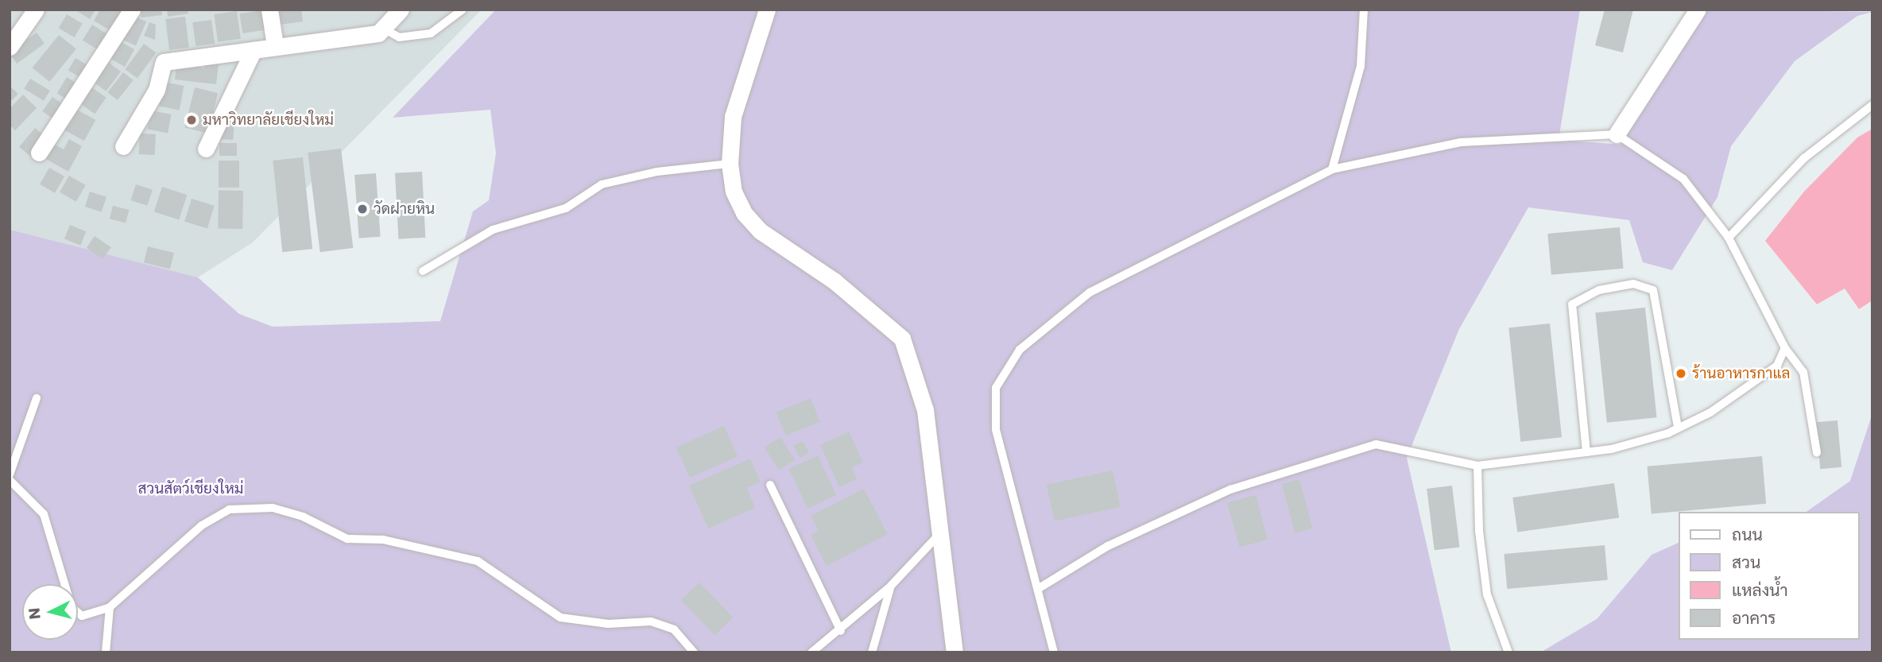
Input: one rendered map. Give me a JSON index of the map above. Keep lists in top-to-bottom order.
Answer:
{
  "parks": ["สวนสัตว์เชียงใหม่"],
  "places": ["มหาวิทยาลัยเชียงใหม่", "วัดฝายหิน", "ร้านอาหารกาแล"],
  "legend": [
    "ถนน",
    "สวน",
    "แหล่งน้ำ",
    "อาคาร"
  ],
  "north": "left"
}
